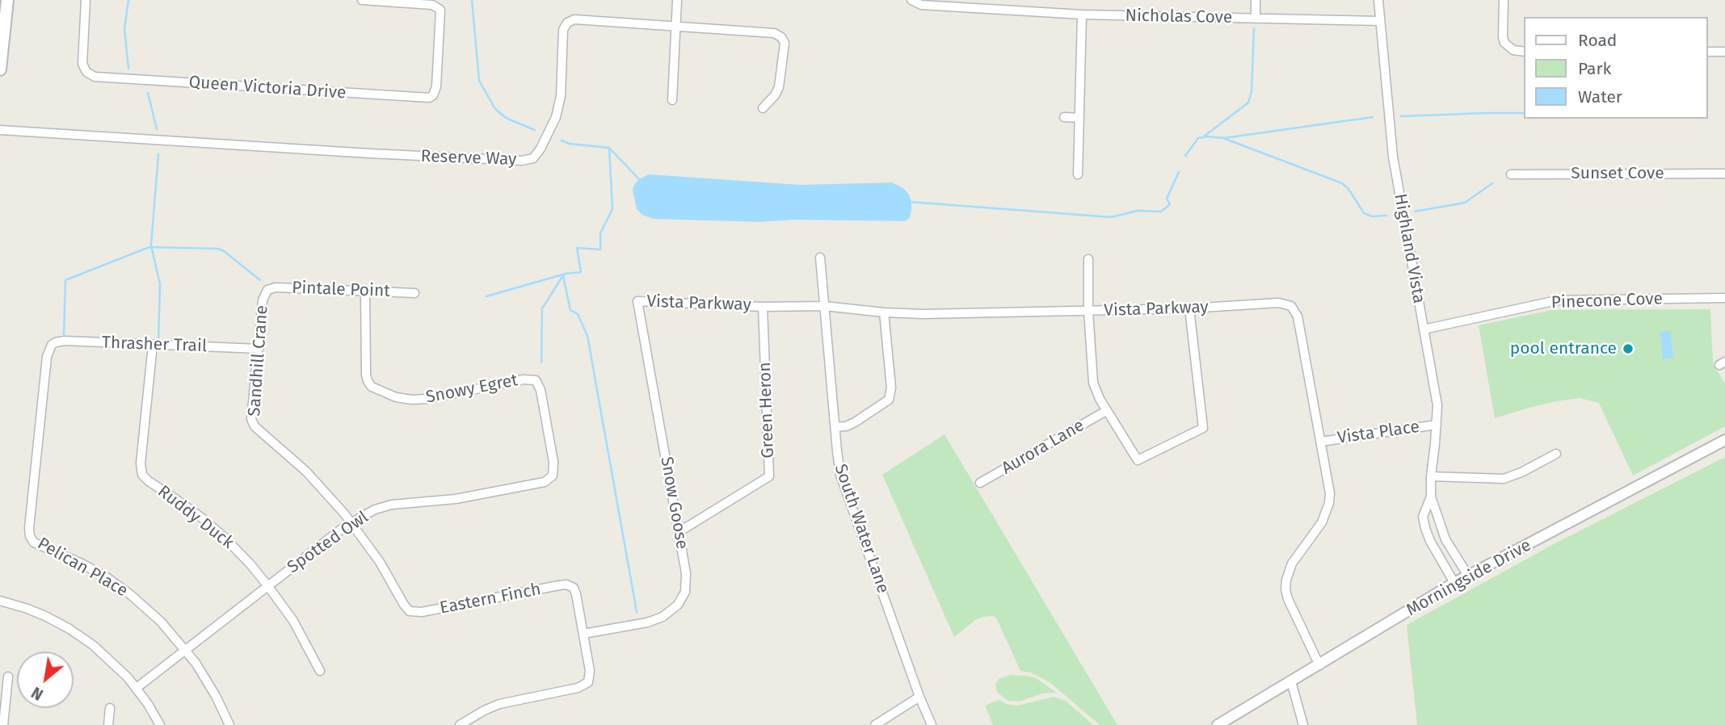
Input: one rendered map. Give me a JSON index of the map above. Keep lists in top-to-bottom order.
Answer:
{
  "streets": {
    "street": [
      "Nicholas Cove",
      "Queen Victoria Drive",
      "Reserve Way",
      "Sunset Cove",
      "Highland Vista",
      "Pintale Point",
      "Pinecone Cove",
      "Vista Parkway",
      "Thrasher Trail",
      "Sandhill Crane",
      "Snowy Egret",
      "Green Heron",
      "Vista Place",
      "Aurora Lane",
      "Snow Goose",
      "Ruddy Duck",
      "South Water Lane",
      "Spotted Owl",
      "Pelican Place",
      "Morningside Drive",
      "Eastern Finch"
    ]
  },
  "crossings": [
    ["Nicholas Cove", "Highland Vista"],
    ["Highland Vista", "Pinecone Cove"],
    ["Highland Vista", "Vista Place"],
    ["Highland Vista", "Morningside Drive"],
    ["Pintale Point", "Sandhill Crane"],
    ["Pintale Point", "Snowy Egret"],
    ["Vista Parkway", "Green Heron"],
    ["Vista Parkway", "Vista Place"],
    ["Vista Parkway", "Snow Goose"],
    ["Vista Parkway", "South Water Lane"],
    ["Vista Parkway", "Morningside Drive"],
    ["Thrasher Trail", "Sandhill Crane"],
    ["Thrasher Trail", "Ruddy Duck"],
    ["Thrasher Trail", "Pelican Place"],
    ["Sandhill Crane", "Spotted Owl"],
    ["Sandhill Crane", "Eastern Finch"],
    ["Snowy Egret", "Spotted Owl"],
    ["Green Heron", "Snow Goose"],
    ["Snow Goose", "Eastern Finch"],
    ["Ruddy Duck", "Spotted Owl"],
    ["Spotted Owl", "Pelican Place"]
  ],
  "places": ["pool entrance"],
  "legend": ["Road", "Park", "Water"],
  "north": "bottom left"
}
